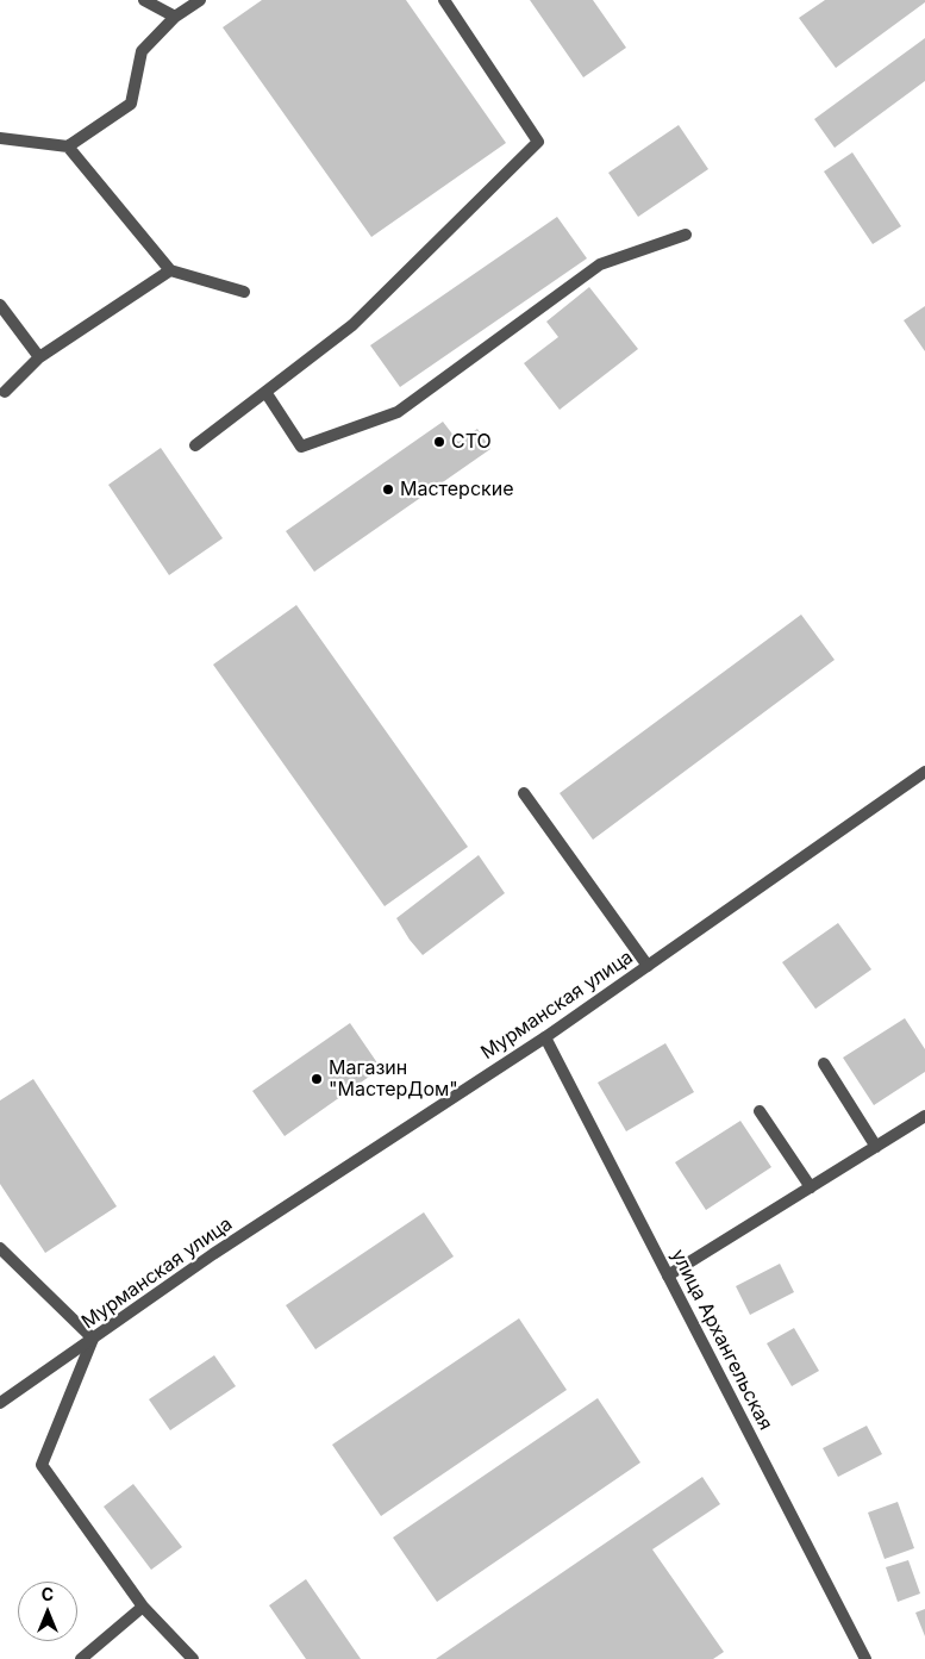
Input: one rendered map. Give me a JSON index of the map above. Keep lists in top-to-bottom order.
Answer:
{
  "streets": {
    "street": ["Мурманская улица", "улица Архангельская"]
  },
  "crossings": [
    ["Мурманская улица", "улица Архангельская"]
  ],
  "places": ["СТО", "Мастерские", "Магазин \"МастерДом\""],
  "north": "top"
}
